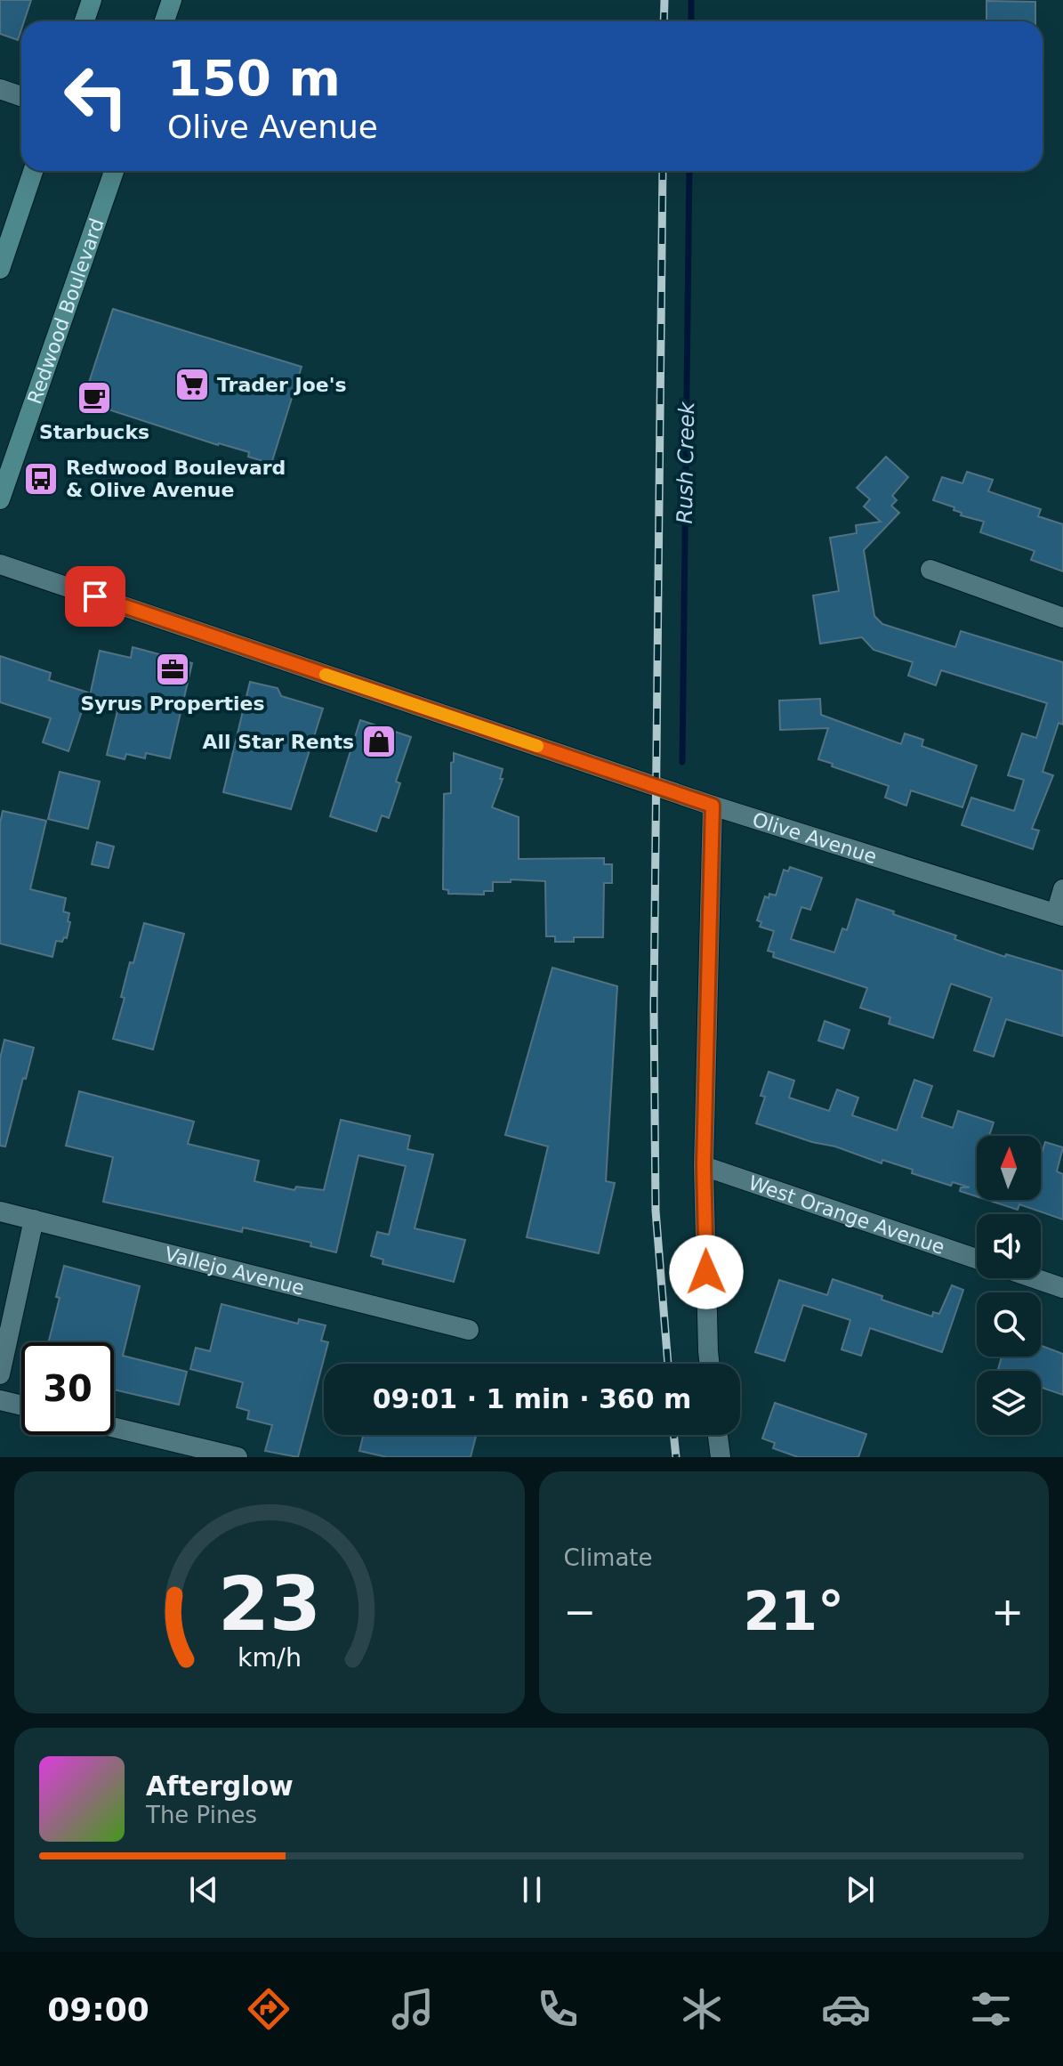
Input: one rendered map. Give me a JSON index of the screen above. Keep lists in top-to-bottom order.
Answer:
{
  "streets": {
    "main road": ["Redwood Boulevard"],
    "street": ["Olive Avenue", "West Orange Avenue", "Vallejo Avenue"]
  },
  "water": ["Rush Creek"],
  "places": {
    "supermarket": ["Trader Joe's"],
    "cafe": ["Starbucks"],
    "bus stop": ["Redwood Boulevard & Olive Avenue"],
    "office": ["Syrus Properties"],
    "shop": ["All Star Rents"]
  },
  "north": "top",
  "page": {
    "turn": ["150 m", "Olive Avenue"],
    "limit": "30",
    "trip": "09:01 · 1 min · 360 m",
    "tile": "Climate",
    "heat": ["−", "21°", "+"],
    "song": ["Afterglow", "The Pines"],
    "tabs": "09:00",
    "gauge": ["23", "km/h"]
  }
}
